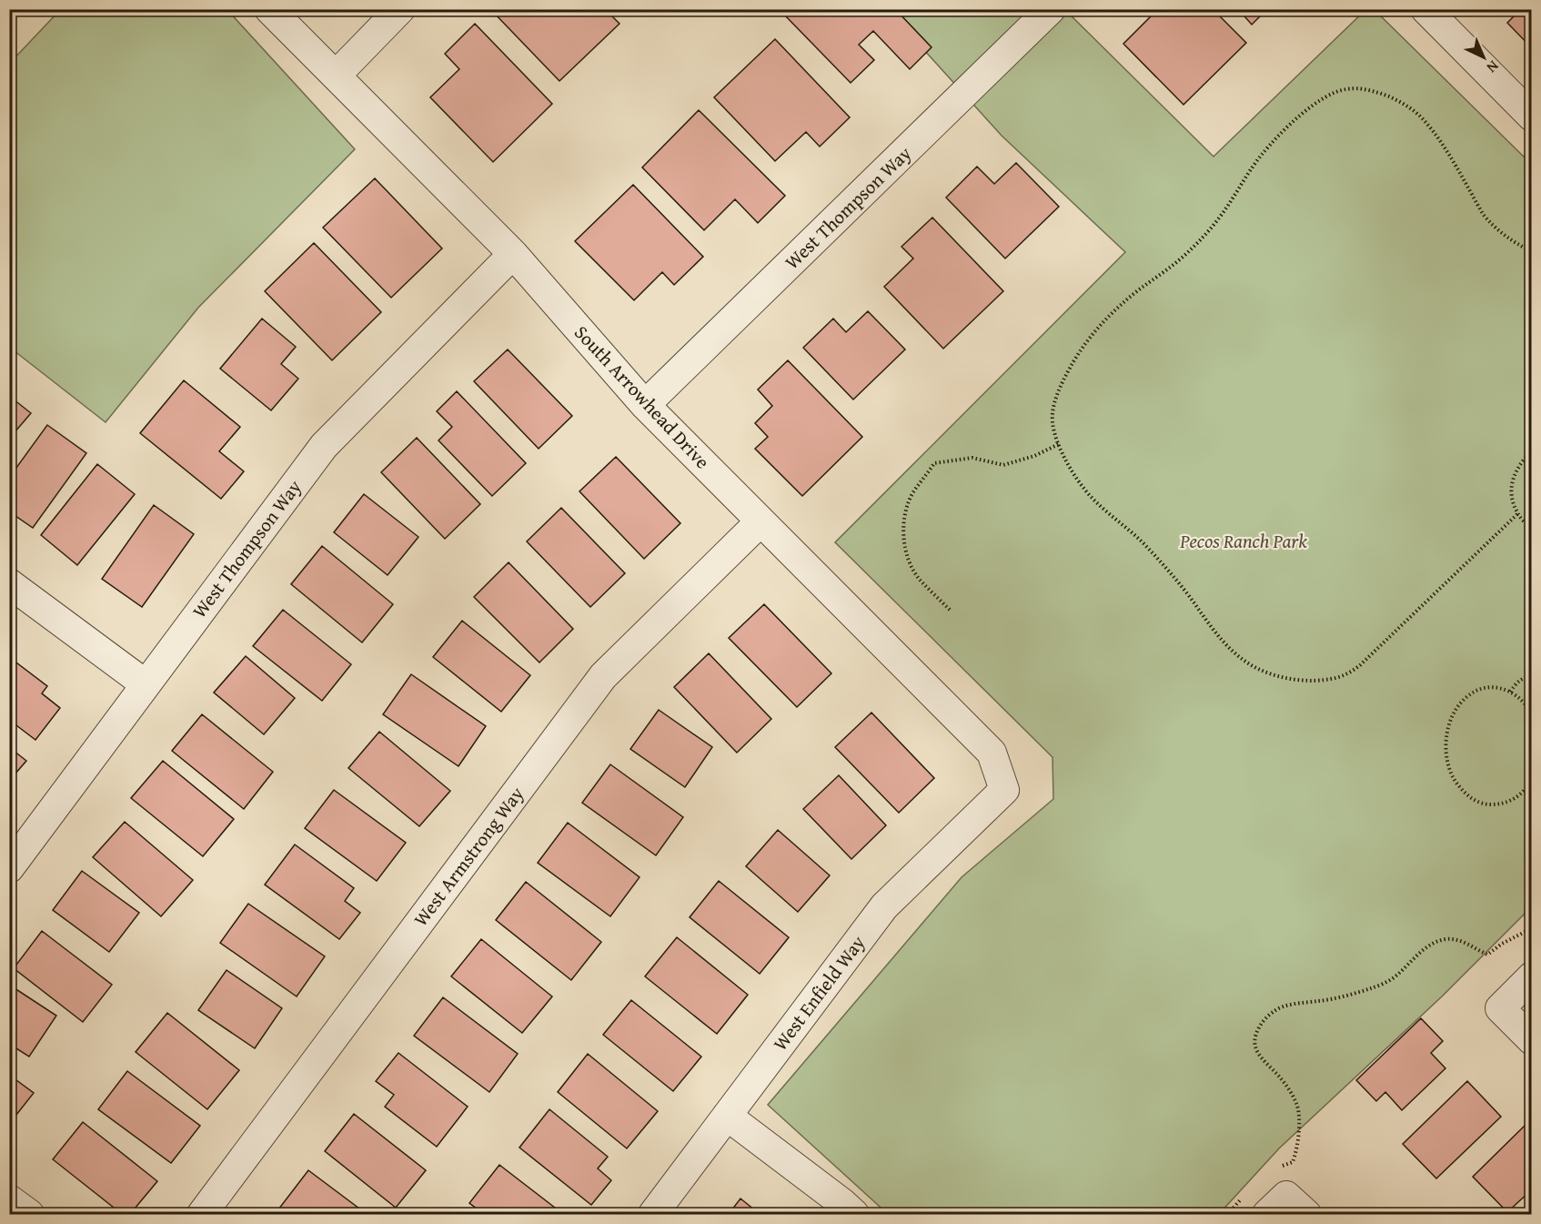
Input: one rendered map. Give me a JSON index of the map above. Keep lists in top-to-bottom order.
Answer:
{
  "streets": {
    "street": [
      "West Thompson Way",
      "South Arrowhead Drive",
      "West Armstrong Way",
      "West Enfield Way"
    ]
  },
  "crossings": [
    ["West Thompson Way", "South Arrowhead Drive"],
    ["South Arrowhead Drive", "West Armstrong Way"],
    ["South Arrowhead Drive", "West Enfield Way"]
  ],
  "parks": ["Pecos Ranch Park"],
  "north": "bottom right"
}
